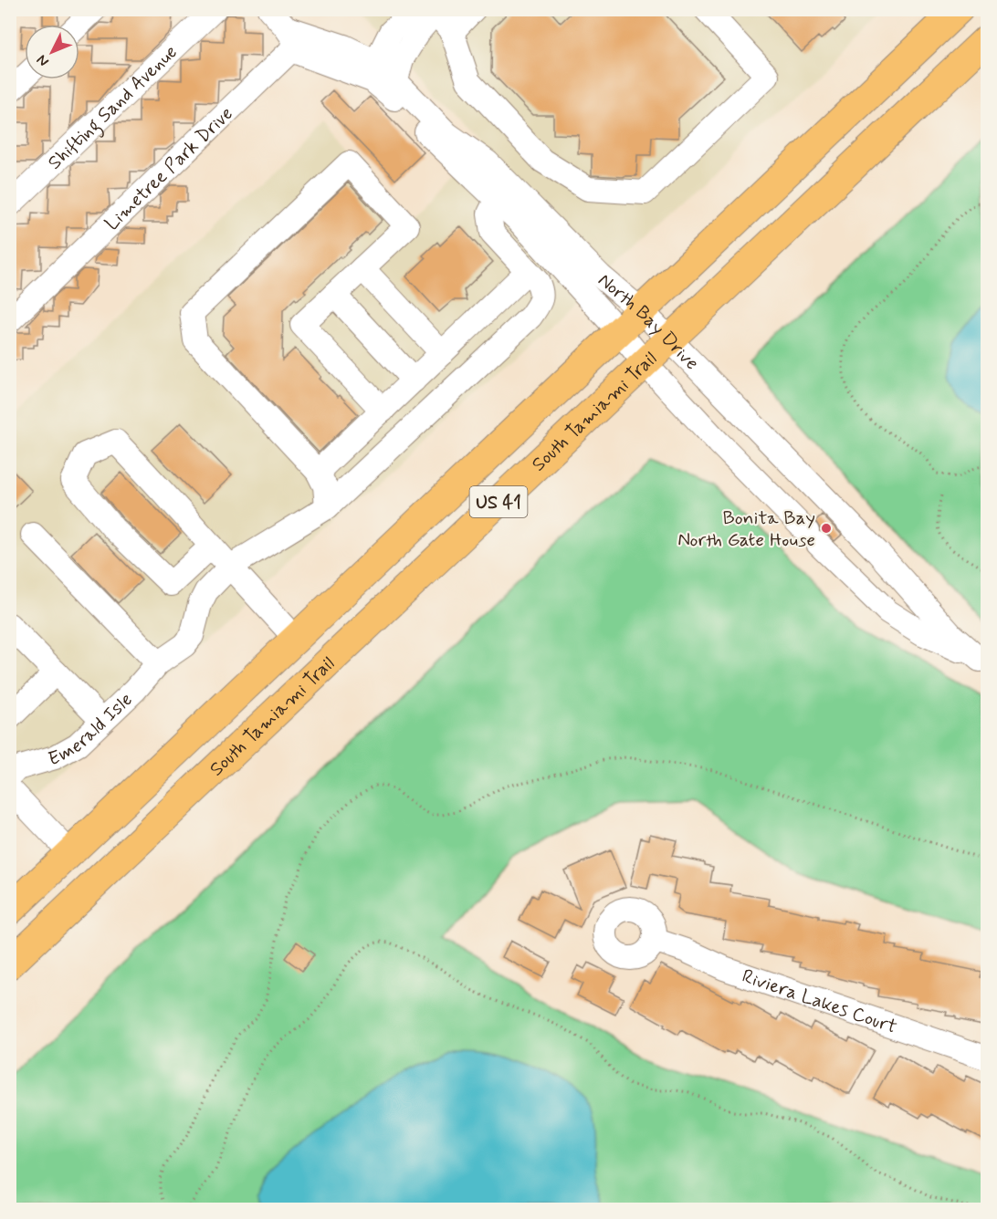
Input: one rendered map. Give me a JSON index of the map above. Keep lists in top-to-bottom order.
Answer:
{
  "streets": {
    "main road": ["South Tamiami Trail", "US 41"],
    "street": [
      "Shifting Sand Avenue",
      "Limetree Park Drive",
      "North Bay Drive",
      "Emerald Isle",
      "Riviera Lakes Court"
    ]
  },
  "crossings": [
    ["Limetree Park Drive", "North Bay Drive"],
    ["North Bay Drive", "South Tamiami Trail"]
  ],
  "places": ["Bonita Bay North Gate House"],
  "north": "bottom left"
}
